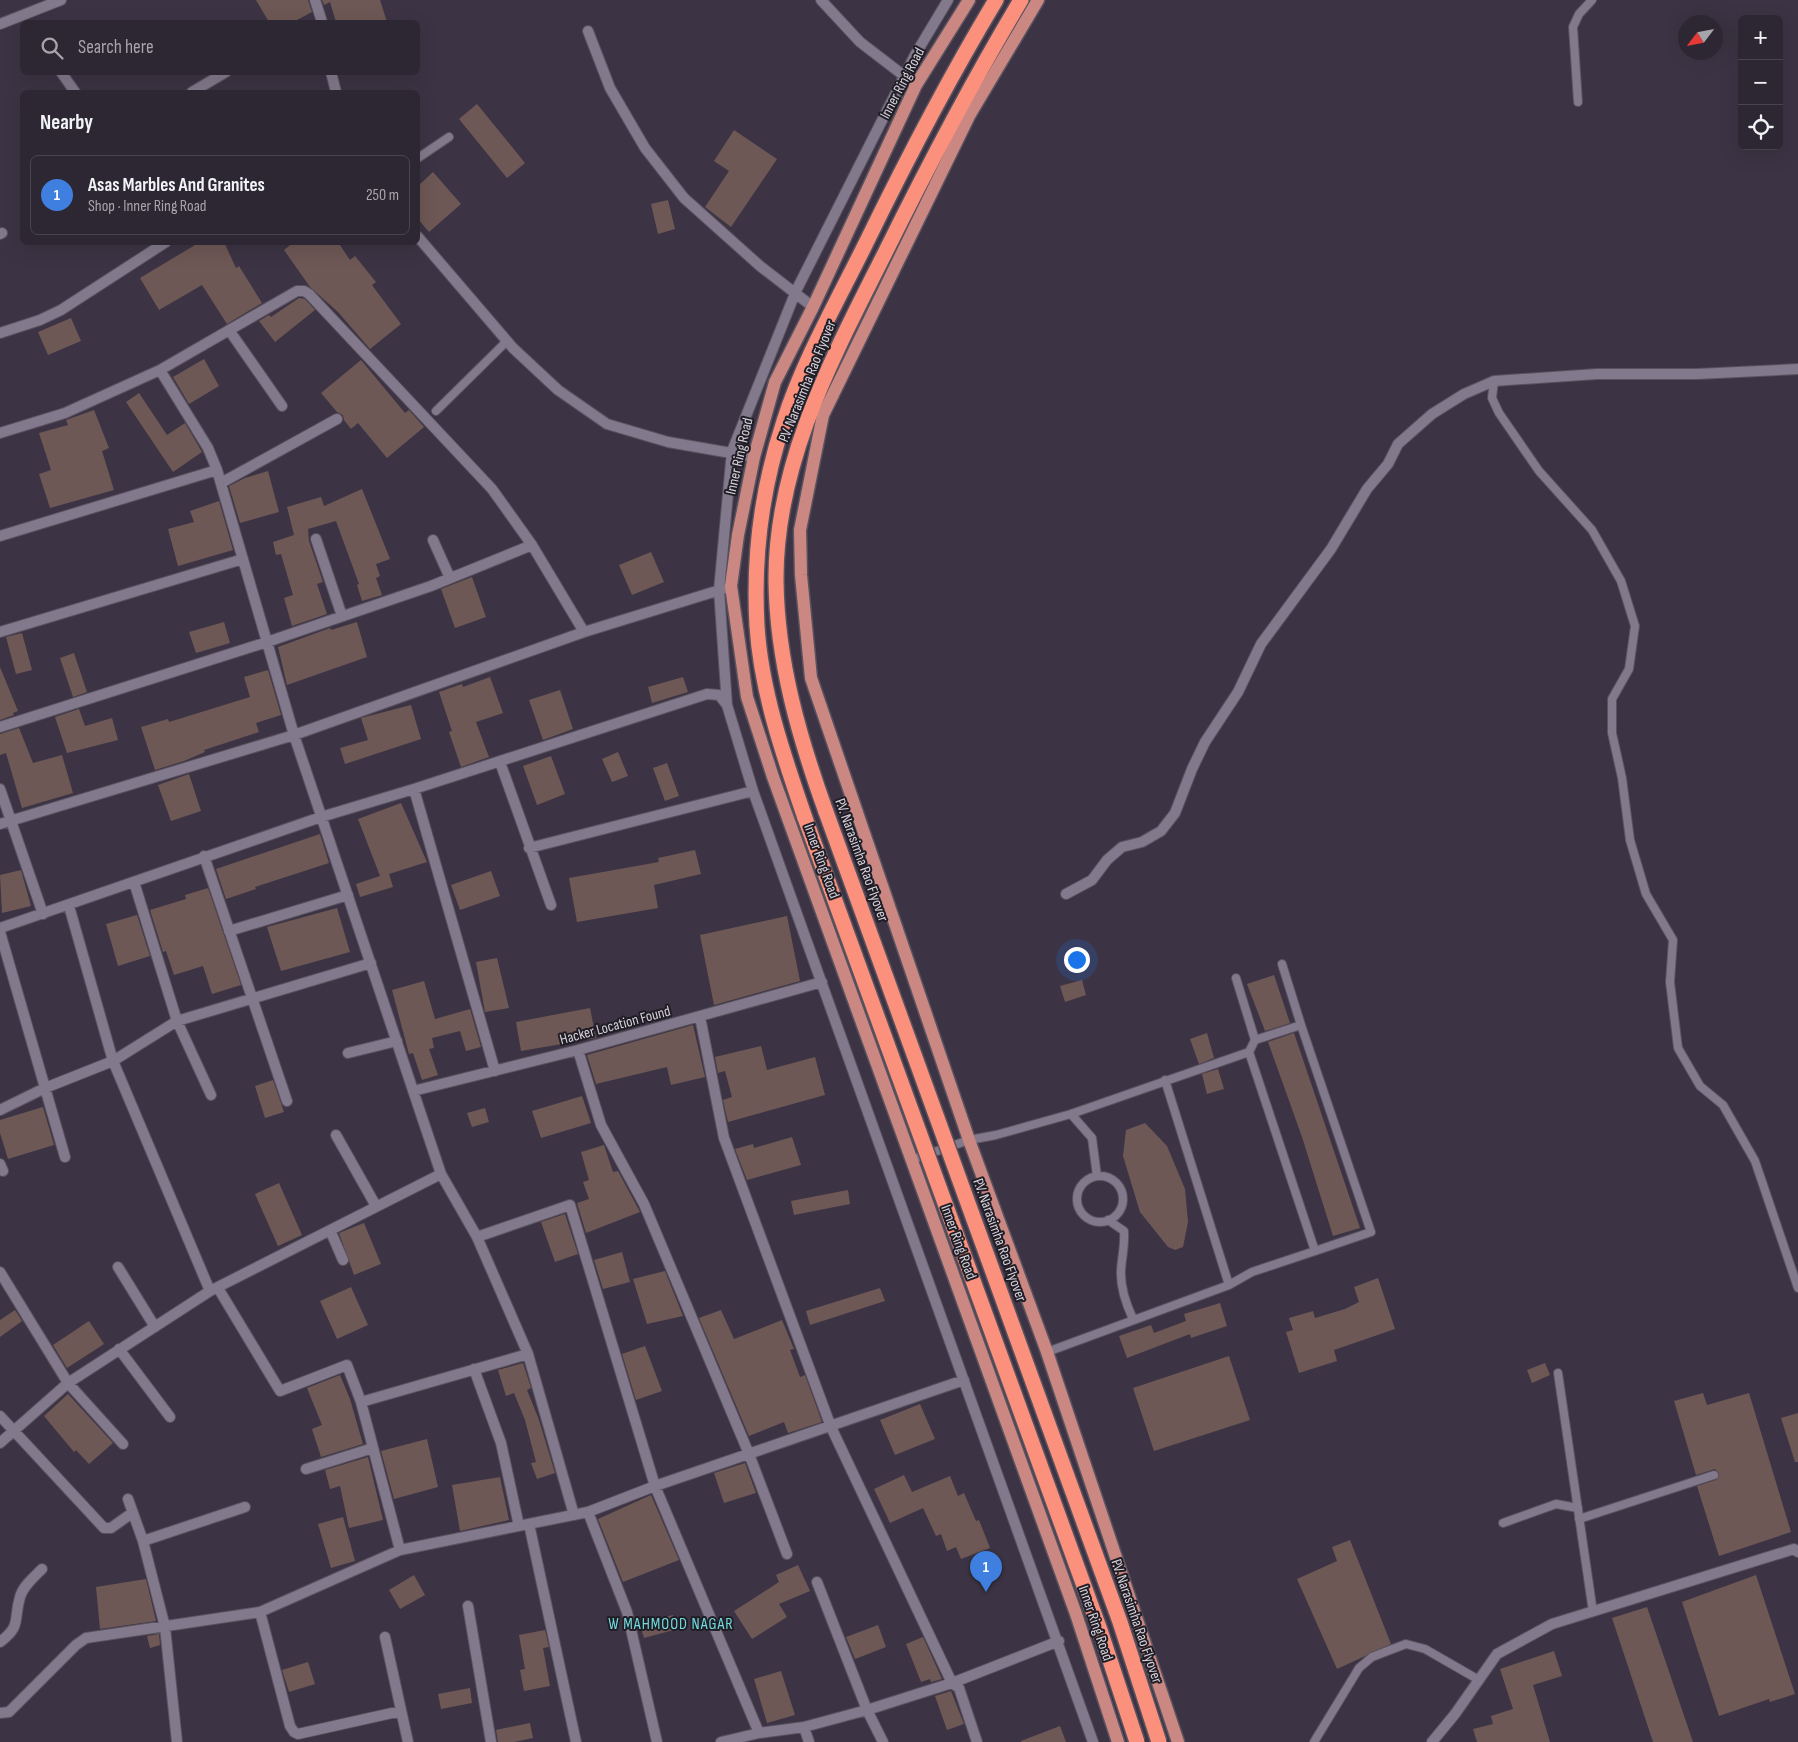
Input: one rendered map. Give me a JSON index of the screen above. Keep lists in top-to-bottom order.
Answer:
{
  "streets": {
    "highway": ["P.V. Narasimha Rao Flyover"],
    "main road": ["Inner Ring Road"],
    "street": ["Hacker Location Found"]
  },
  "districts": ["W MAHMOOD NAGAR"],
  "north": "bottom left",
  "page": {
    "map_buttons": ["+", "−"],
    "search": "Search here",
    "heading": "Nearby",
    "list": [
      {
        "mark": "1",
        "name": "Asas Marbles And Granites",
        "note": "Shop · Inner Ring Road",
        "value": "250 m"
      }
    ],
    "pins": "1"
  }
}
